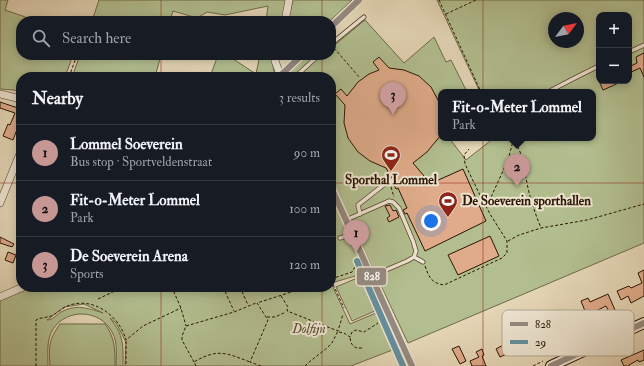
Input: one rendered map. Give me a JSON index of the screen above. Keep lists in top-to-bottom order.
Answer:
{
  "parks": ["Dolfijn"],
  "places": {
    "sports": ["Sporthal Lommel", "De Soeverein sporthallen"]
  },
  "lines": ["transit line 828", "transit line 29"],
  "legend": ["828", "29"],
  "north": "top right",
  "page": {
    "map_buttons": ["+", "−"],
    "search": "Search here",
    "heading": ["Nearby", "3 results"],
    "pins": ["3", "2", "1"],
    "popup": ["Fit-o-Meter Lommel", "Park"],
    "list": [
      {
        "mark": "1",
        "name": "Lommel Soeverein",
        "note": "Bus stop · Sportveldenstraat",
        "value": "90 m"
      },
      {
        "mark": "2",
        "name": "Fit-o-Meter Lommel",
        "note": "Park",
        "value": "100 m"
      },
      {
        "mark": "3",
        "name": "De Soeverein Arena",
        "note": "Sports",
        "value": "120 m"
      }
    ]
  }
}
